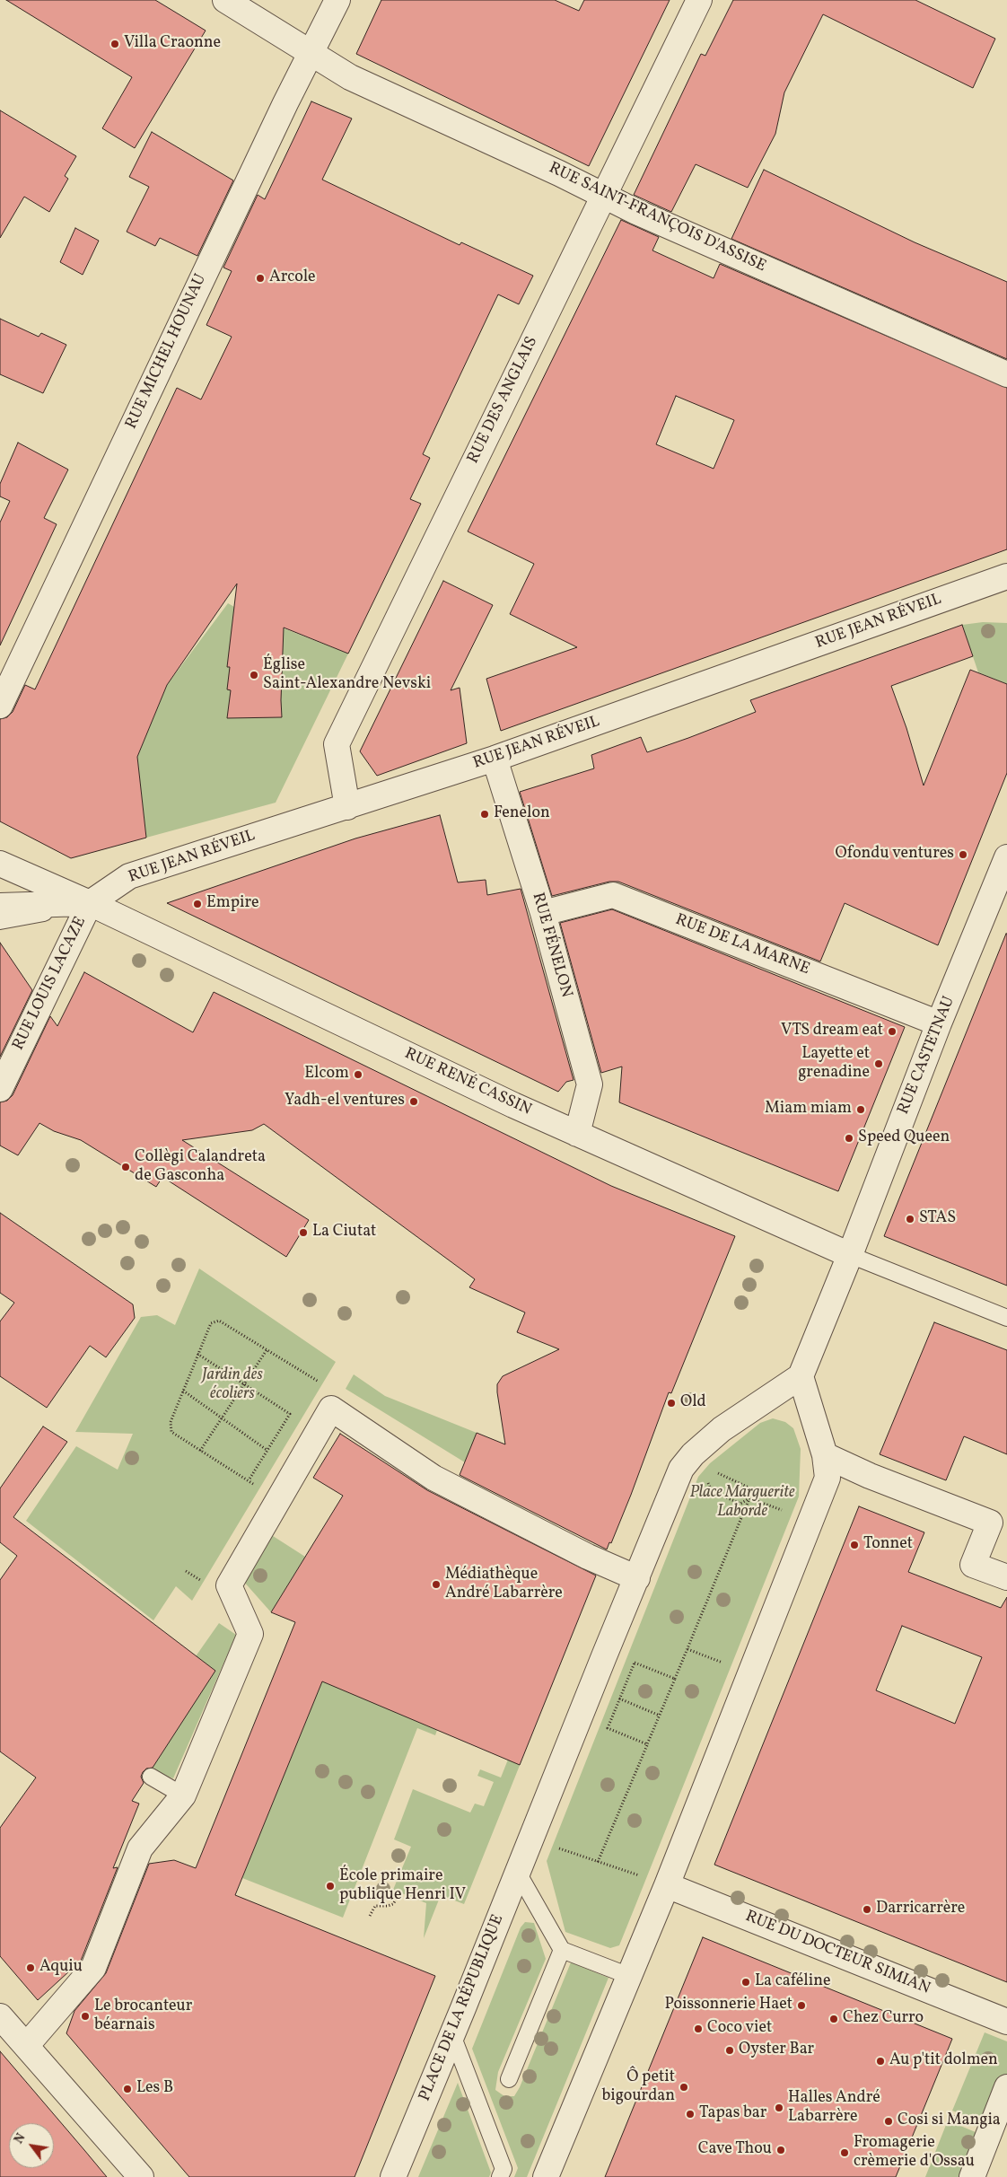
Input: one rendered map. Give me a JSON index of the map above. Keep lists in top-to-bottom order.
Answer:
{
  "streets": {
    "street": [
      "RUE SAINT-FRANÇOIS D'ASSISE",
      "RUE MICHEL HOUNAU",
      "RUE DES ANGLAIS",
      "RUE JEAN RÉVEIL",
      "RUE FÉNELON",
      "RUE DE LA MARNE",
      "RUE LOUIS LACAZE",
      "RUE CASTETNAU",
      "RUE RENÉ CASSIN",
      "RUE DU DOCTEUR SIMIAN",
      "PLACE DE LA RÉPUBLIQUE"
    ]
  },
  "crossings": [
    ["RUE SAINT-FRANÇOIS D'ASSISE", "RUE MICHEL HOUNAU"],
    ["RUE SAINT-FRANÇOIS D'ASSISE", "RUE DES ANGLAIS"],
    ["RUE DES ANGLAIS", "RUE JEAN RÉVEIL"],
    ["RUE JEAN RÉVEIL", "RUE FÉNELON"],
    ["RUE JEAN RÉVEIL", "RUE LOUIS LACAZE"],
    ["RUE JEAN RÉVEIL", "RUE RENÉ CASSIN"],
    ["RUE FÉNELON", "RUE DE LA MARNE"],
    ["RUE FÉNELON", "RUE RENÉ CASSIN"],
    ["RUE DE LA MARNE", "RUE CASTETNAU"],
    ["RUE LOUIS LACAZE", "RUE RENÉ CASSIN"],
    ["RUE CASTETNAU", "RUE RENÉ CASSIN"]
  ],
  "parks": ["Jardin des écoliers", "Place Marguerite Laborde"],
  "places": [
    "Villa Craonne",
    "Arcole",
    "Église Saint-Alexandre Nevski",
    "Fenelon",
    "Ofondu ventures",
    "Empire",
    "VTS dream eat",
    "Layette et grenadine",
    "Elcom",
    "Yadh-el ventures",
    "Miam miam",
    "Speed Queen",
    "Collègi Calandreta de Gasconha",
    "STAS",
    "La Ciutat",
    "Old",
    "Tonnet",
    "Médiathèque André Labarrère",
    "École primaire publique Henri IV",
    "Darricarrère",
    "Aquiu",
    "La caféline",
    "Poissonnerie Haet",
    "Le brocanteur béarnais",
    "Chez Curro",
    "Coco viet",
    "Oyster Bar",
    "Au p'tit dolmen",
    "Ô petit bigourdan",
    "Les B",
    "Halles André Labarrère",
    "Tapas bar",
    "Cosi si Mangia",
    "Cave Thou",
    "Fromagerie crèmerie d'Ossau"
  ],
  "north": "top left"
}
